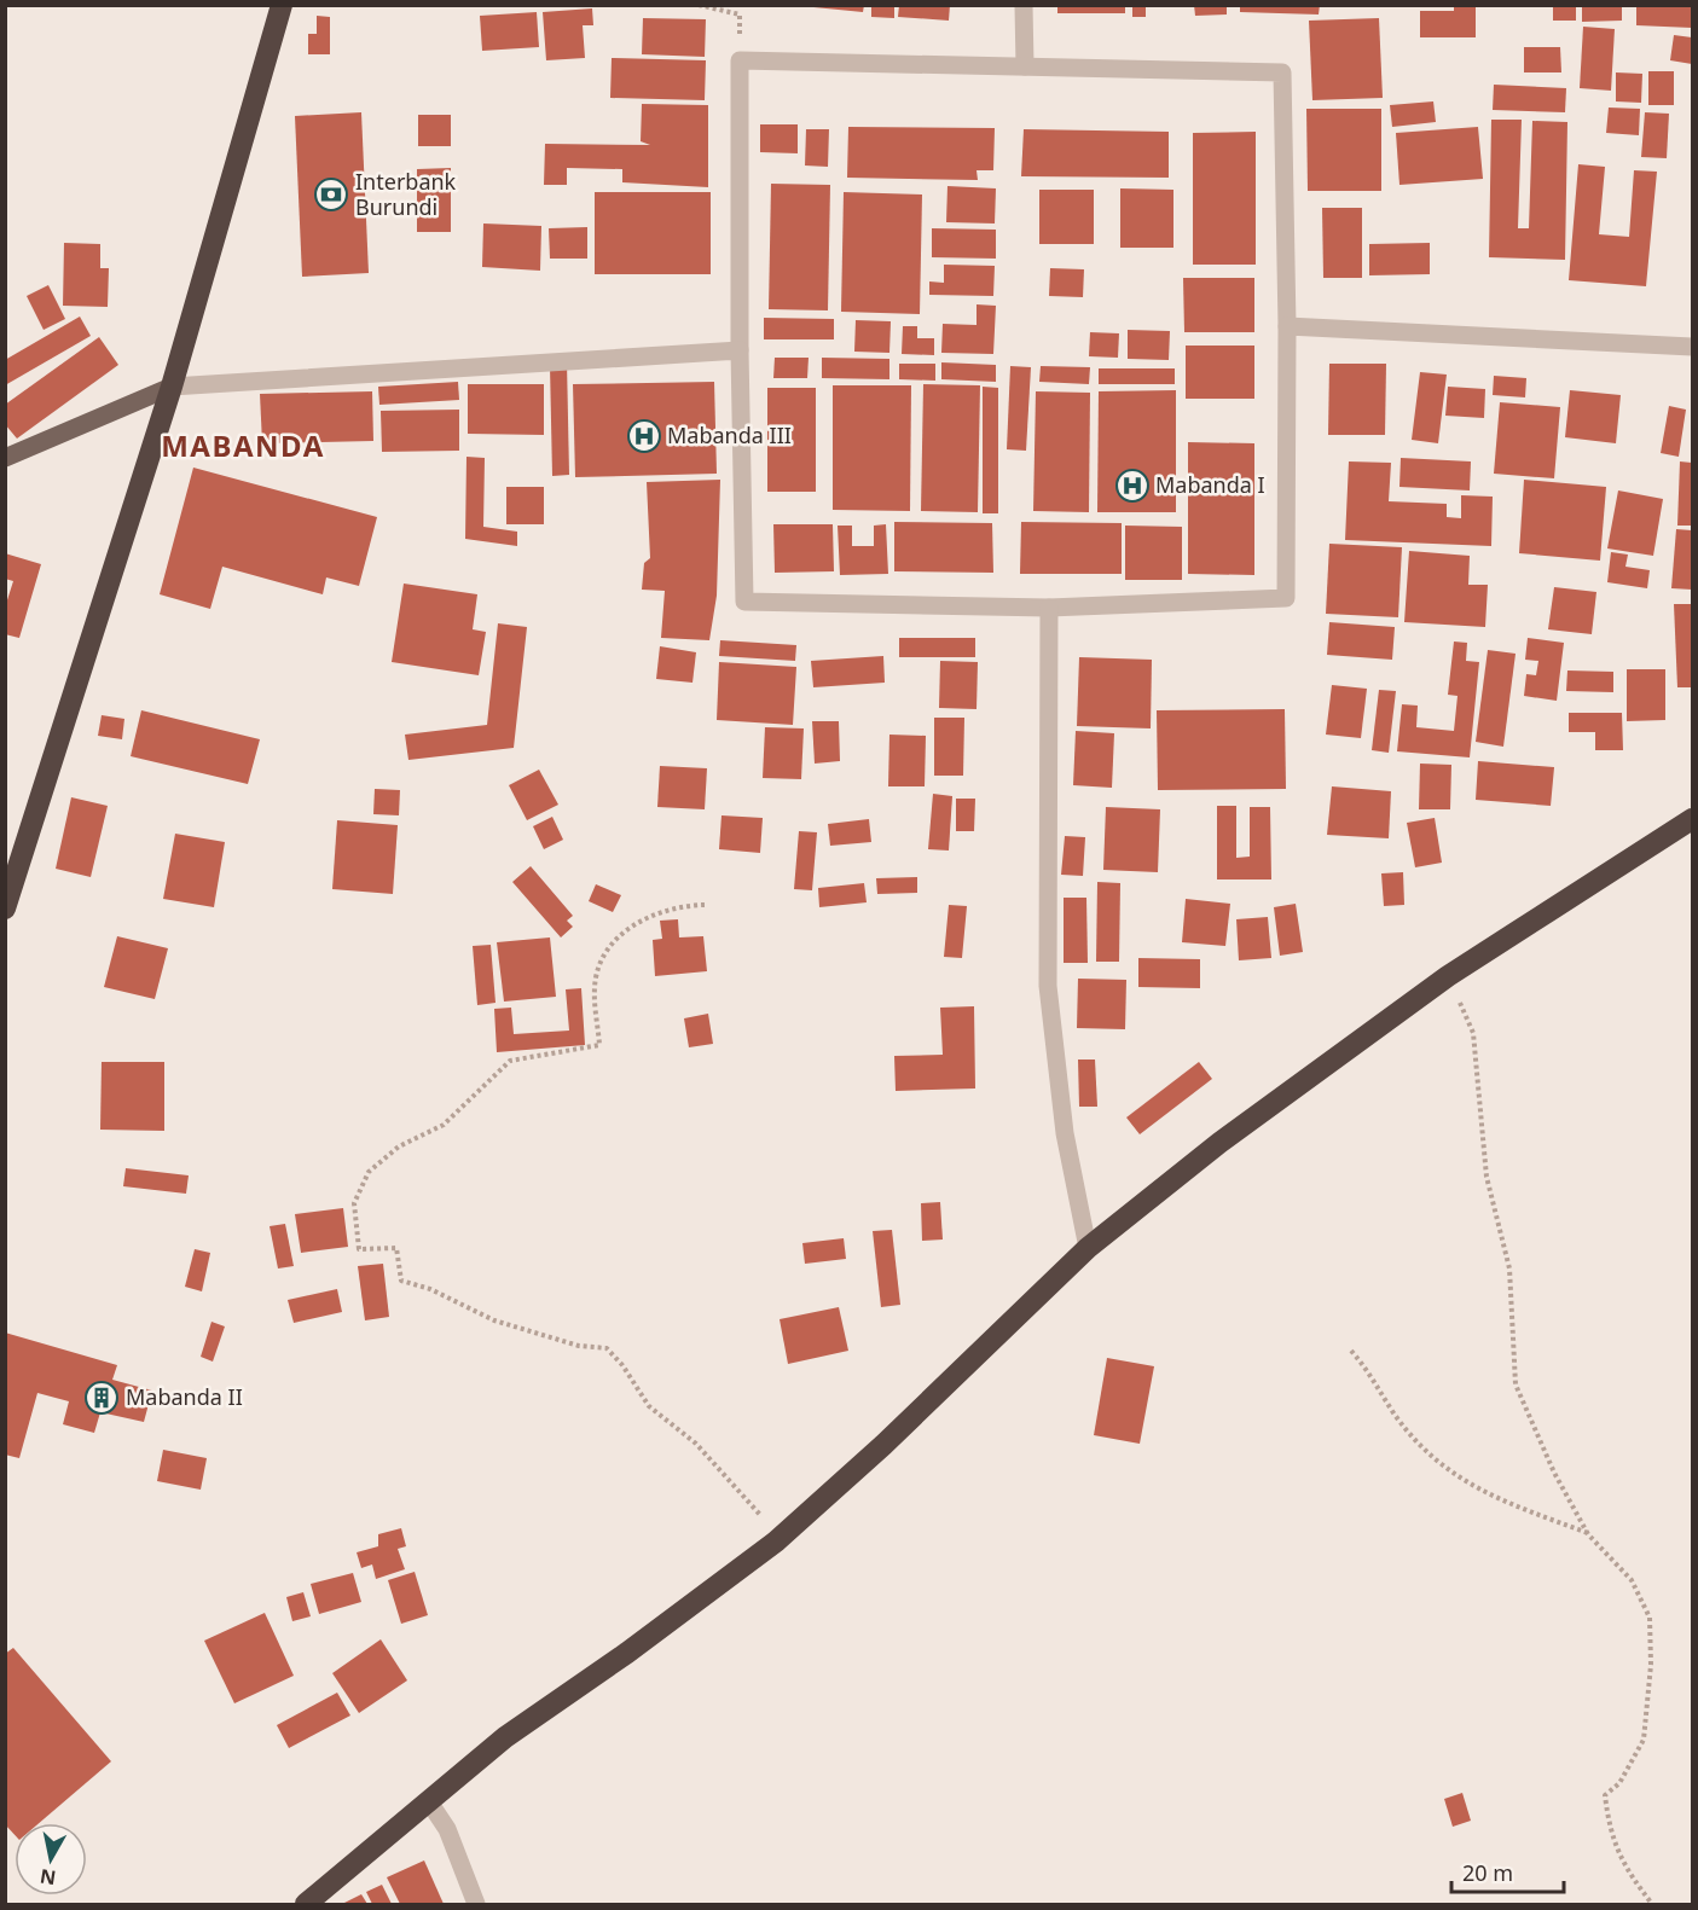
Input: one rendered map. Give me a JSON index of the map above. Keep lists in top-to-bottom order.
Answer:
{
  "districts": ["MABANDA"],
  "places": {
    "bank": ["Interbank Burundi"],
    "hospital": ["Mabanda III", "Mabanda I"],
    "building": ["Mabanda II"]
  },
  "scale_bar": "20 m",
  "north": "bottom"
}
